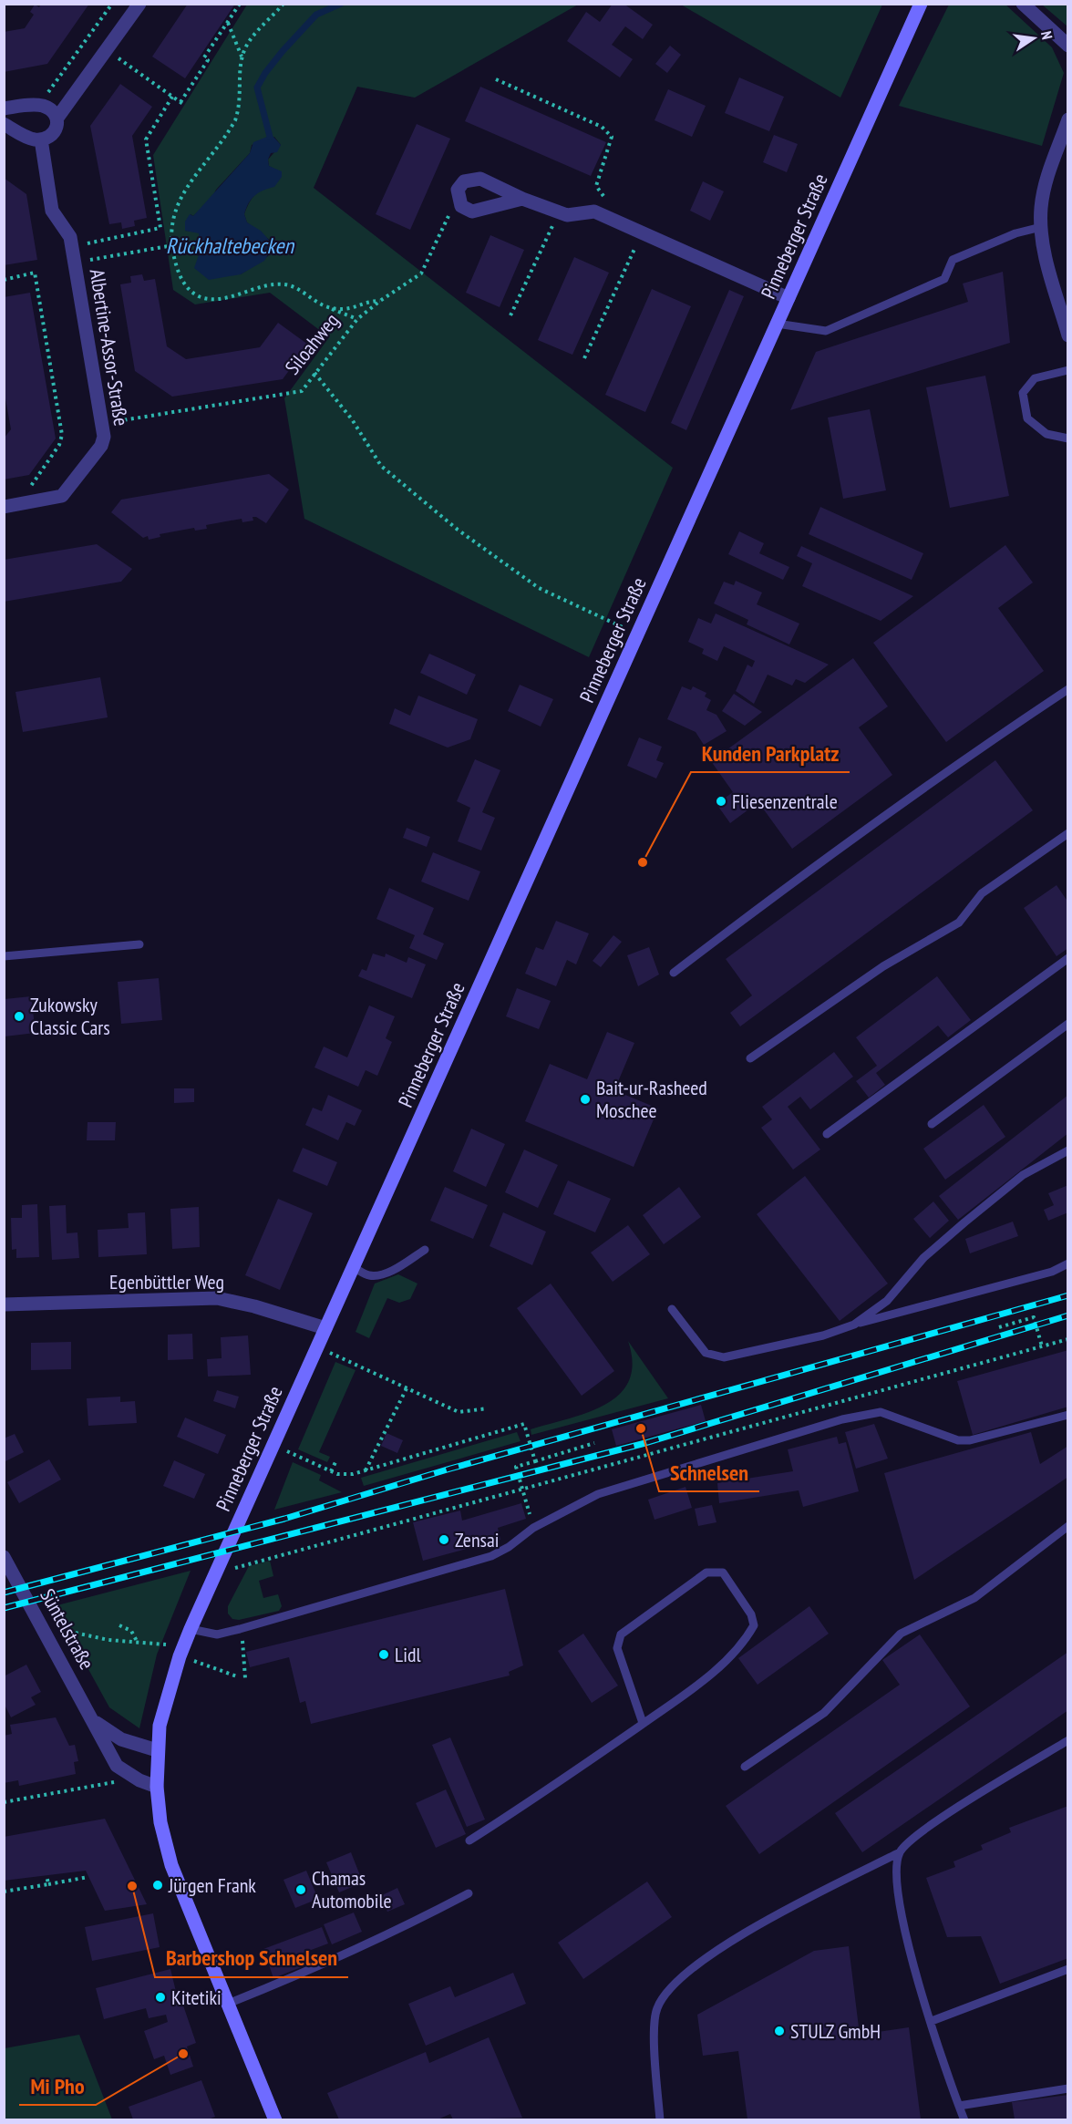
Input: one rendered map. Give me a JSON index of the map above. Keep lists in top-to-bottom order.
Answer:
{
  "streets": {
    "main road": ["Pinneberger Straße"],
    "street": ["Albertine-Assor-Straße", "Egenbüttler Weg", "Süntelstraße"],
    "path": ["Siloahweg"]
  },
  "crossings": [
    ["Pinneberger Straße", "Egenbüttler Weg"],
    ["Pinneberger Straße", "Süntelstraße"],
    ["Siloahweg", "Albertine-Assor-Straße"]
  ],
  "water": ["Rückhaltebecken"],
  "places": [
    "Fliesenzentrale",
    "Kunden Parkplatz",
    "Zukowsky Classic Cars",
    "Bait-ur-Rasheed Moschee",
    "Schnelsen",
    "Zensai",
    "Lidl",
    "Jürgen Frank",
    "Barbershop Schnelsen",
    "Chamas Automobile",
    "Kitetiki",
    "STULZ GmbH",
    "Mi Pho"
  ],
  "north": "right"
}
